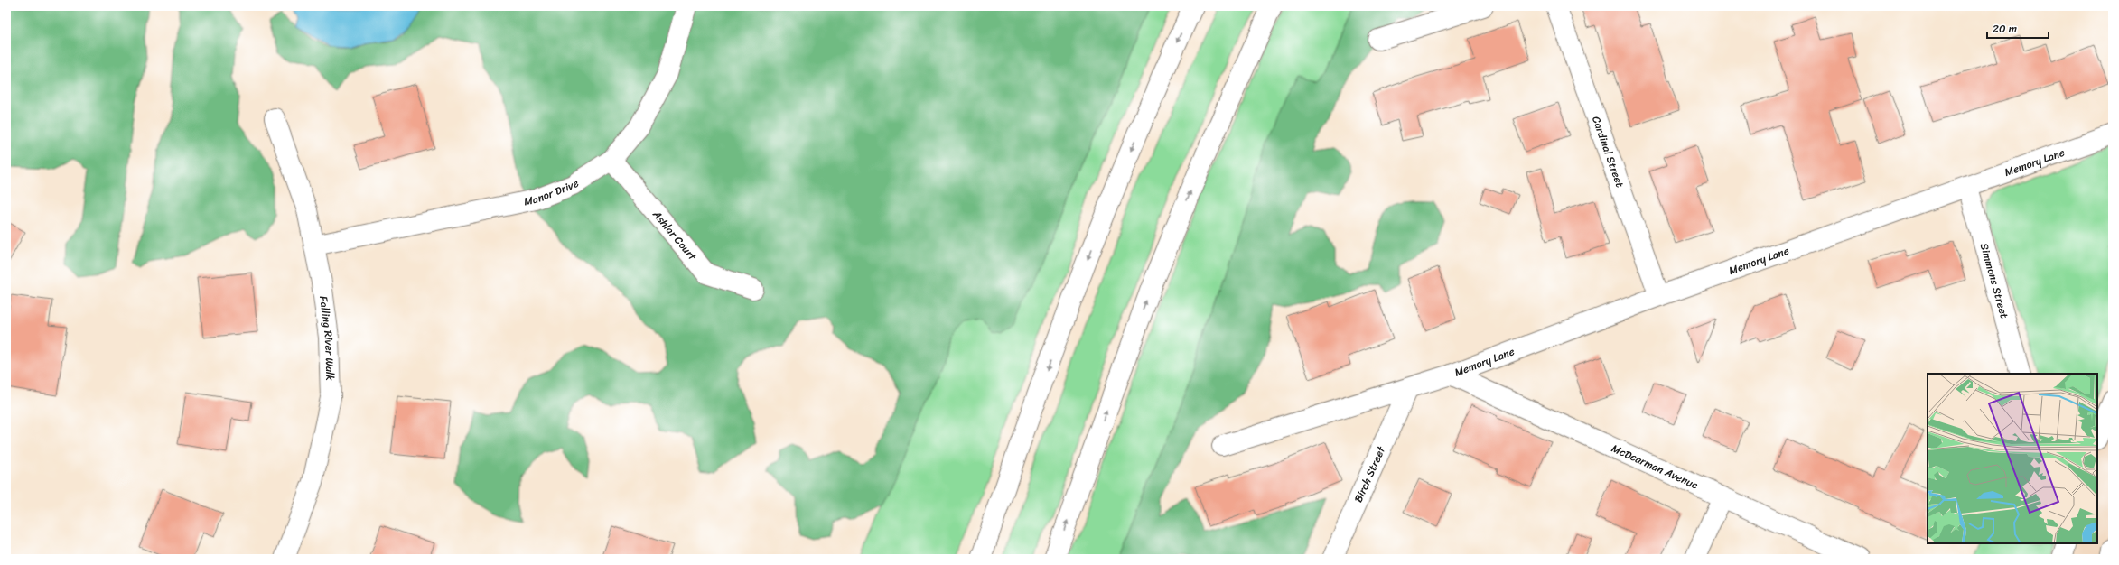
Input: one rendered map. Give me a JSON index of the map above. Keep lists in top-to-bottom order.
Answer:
{
  "streets": {
    "main road": [
      "Cardinal Street",
      "Memory Lane",
      "Manor Drive",
      "Ashlar Court",
      "Simmons Street",
      "Falling River Walk",
      "McDearman Avenue",
      "Birch Street"
    ]
  },
  "crossings": [
    ["Cardinal Street", "Memory Lane"],
    ["Memory Lane", "Simmons Street"],
    ["Memory Lane", "McDearman Avenue"],
    ["Memory Lane", "Birch Street"],
    ["Manor Drive", "Ashlar Court"],
    ["Manor Drive", "Falling River Walk"]
  ],
  "scale_bar": "20 m"
}
